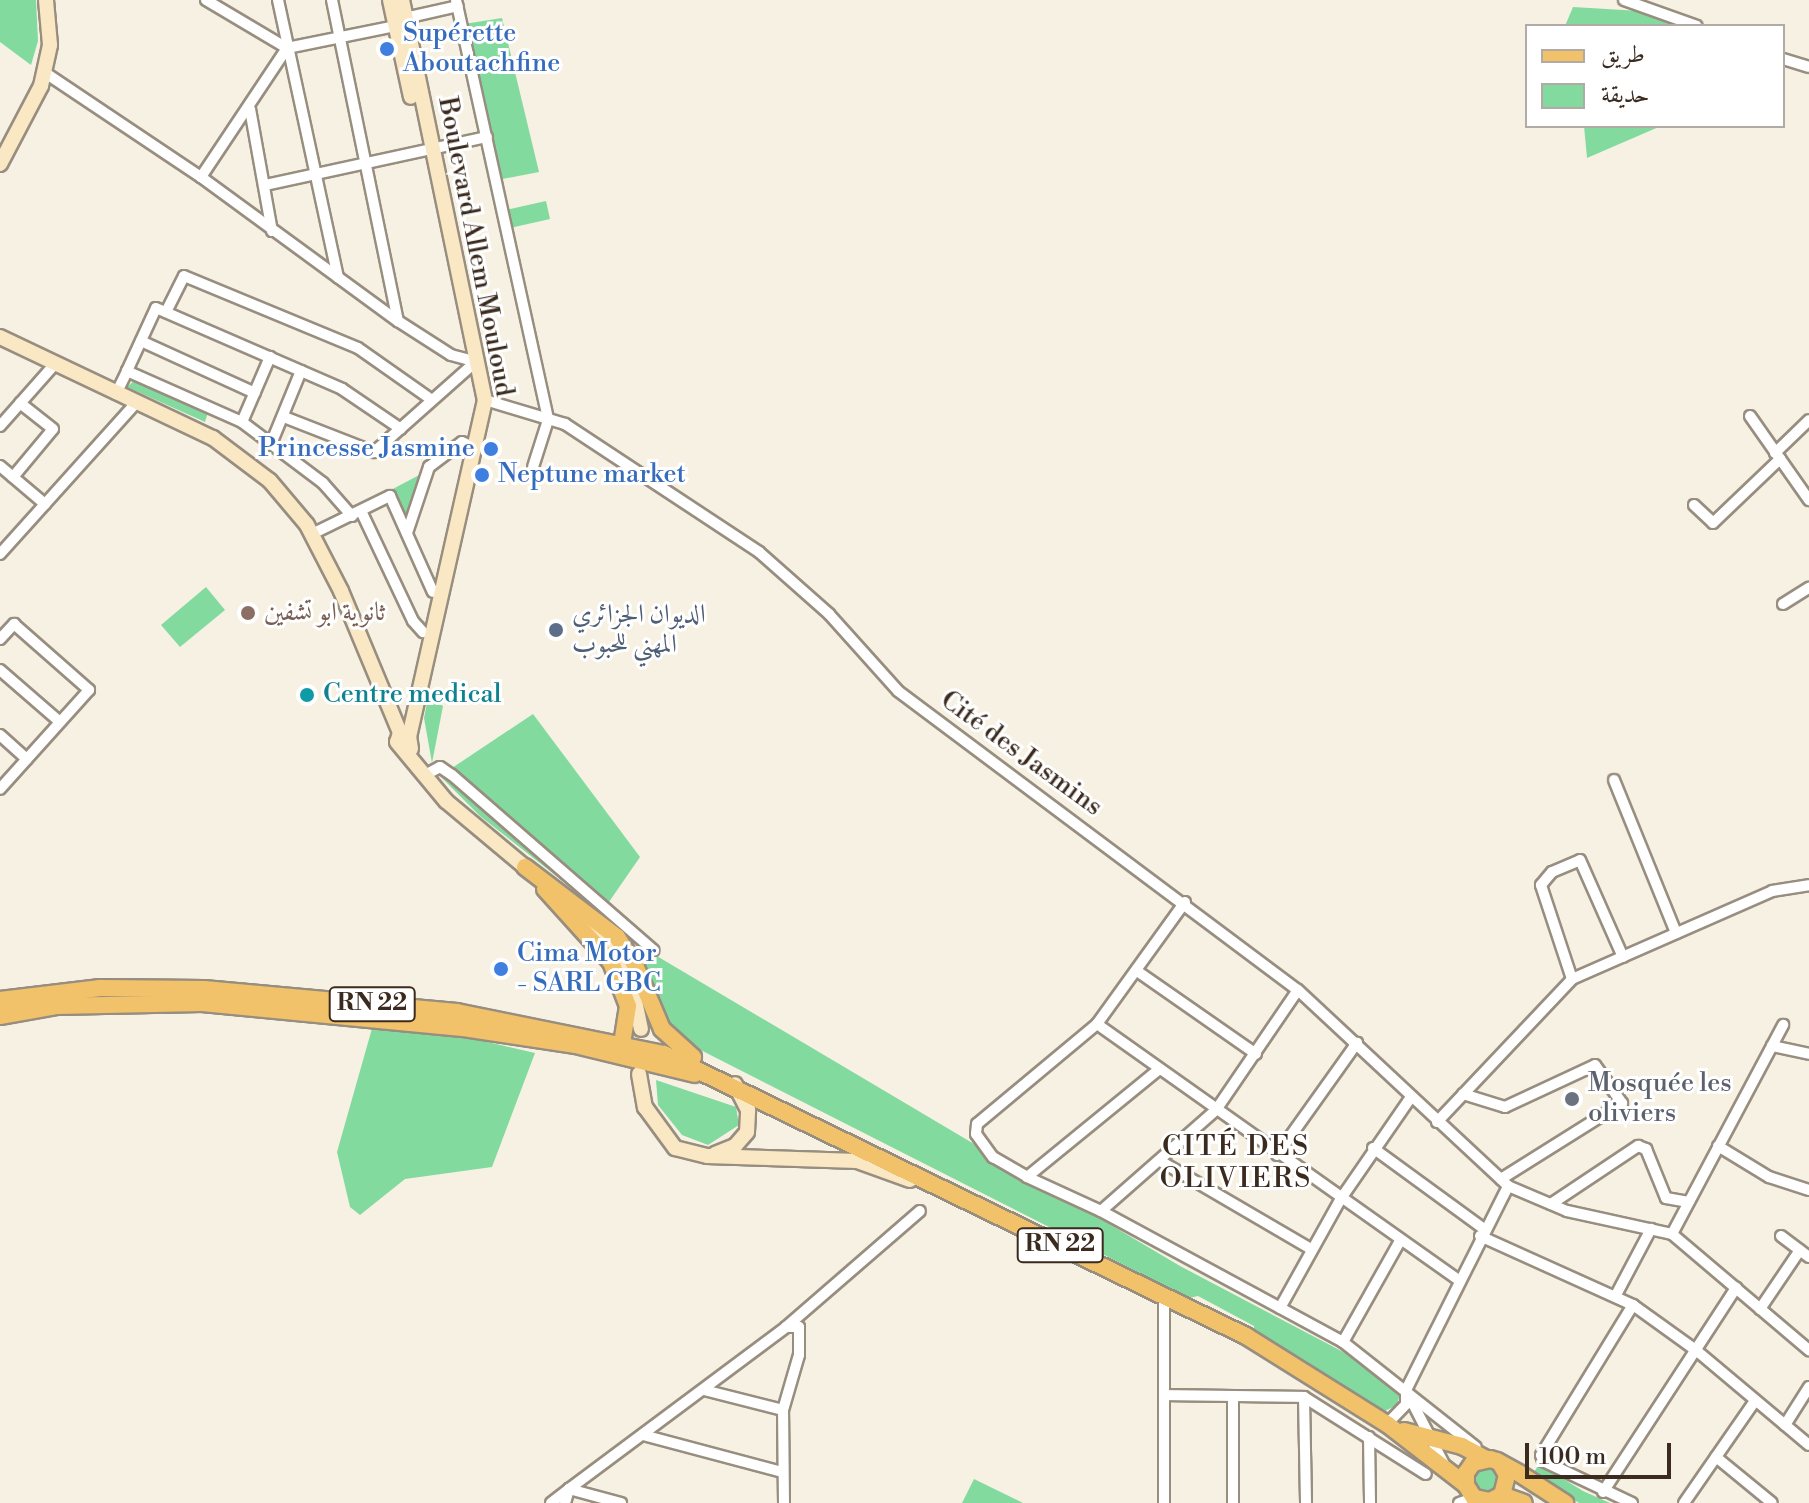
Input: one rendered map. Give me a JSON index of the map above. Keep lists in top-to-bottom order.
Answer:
{
  "streets": {
    "main road": ["Boulevard Allem Mouloud", "RN 22"],
    "street": ["Cité des Jasmins"]
  },
  "crossings": [
    ["Boulevard Allem Mouloud", "Cité des Jasmins"]
  ],
  "districts": ["CITÉ DES OLIVIERS"],
  "places": [
    "Supérette Aboutachfine",
    "Princesse Jasmine",
    "Neptune market",
    "ثانوية ابو تشفين",
    "الديوان الجزائري المهني للحبوب",
    "Centre medical",
    "Cima Motor - SARL GBC",
    "Mosquée les oliviers"
  ],
  "legend": ["طريق", "حديقة"],
  "scale_bar": "100 m"
}
